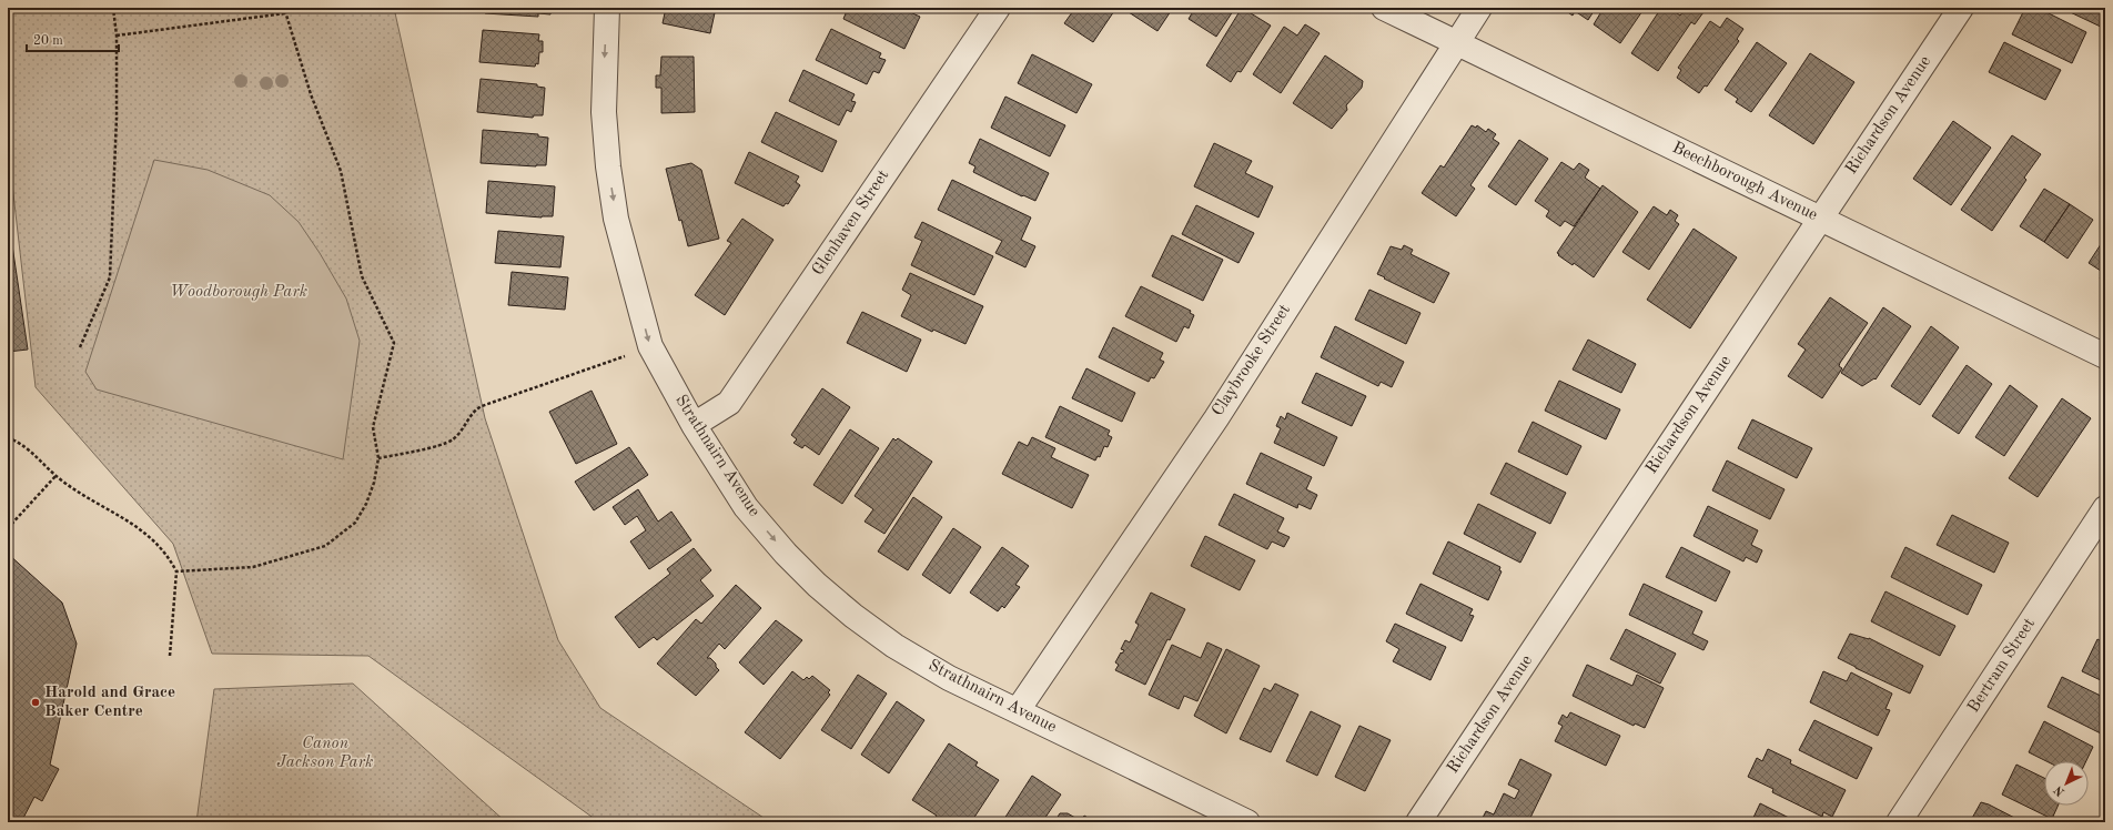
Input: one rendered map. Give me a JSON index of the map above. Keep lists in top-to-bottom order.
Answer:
{
  "streets": {
    "street": [
      "Richardson Avenue",
      "Beechborough Avenue",
      "Glenhaven Street",
      "Claybrooke Street",
      "Strathnairn Avenue",
      "Bertram Street"
    ]
  },
  "crossings": [
    ["Richardson Avenue", "Beechborough Avenue"],
    ["Beechborough Avenue", "Claybrooke Street"],
    ["Glenhaven Street", "Strathnairn Avenue"],
    ["Claybrooke Street", "Strathnairn Avenue"]
  ],
  "one_way": ["Strathnairn Avenue"],
  "parks": ["Woodborough Park", "Canon Jackson Park"],
  "places": ["Harold and Grace Baker Centre"],
  "scale_bar": "20 m",
  "north": "bottom left"
}
